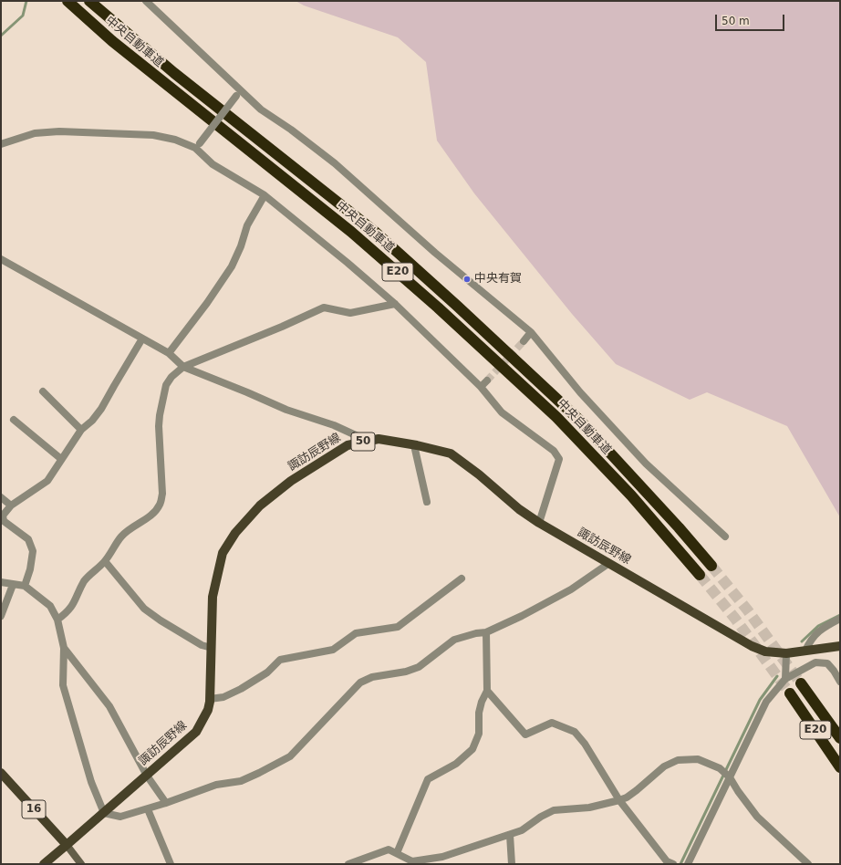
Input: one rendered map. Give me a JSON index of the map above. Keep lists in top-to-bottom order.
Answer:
{
  "streets": {
    "highway": ["中央自動車道", "E20"],
    "main road": ["50", "諏訪辰野線", "16"]
  },
  "crossings": [
    ["諏訪辰野線", "16"]
  ],
  "places": ["中央有賀"],
  "scale_bar": "50 m"
}
